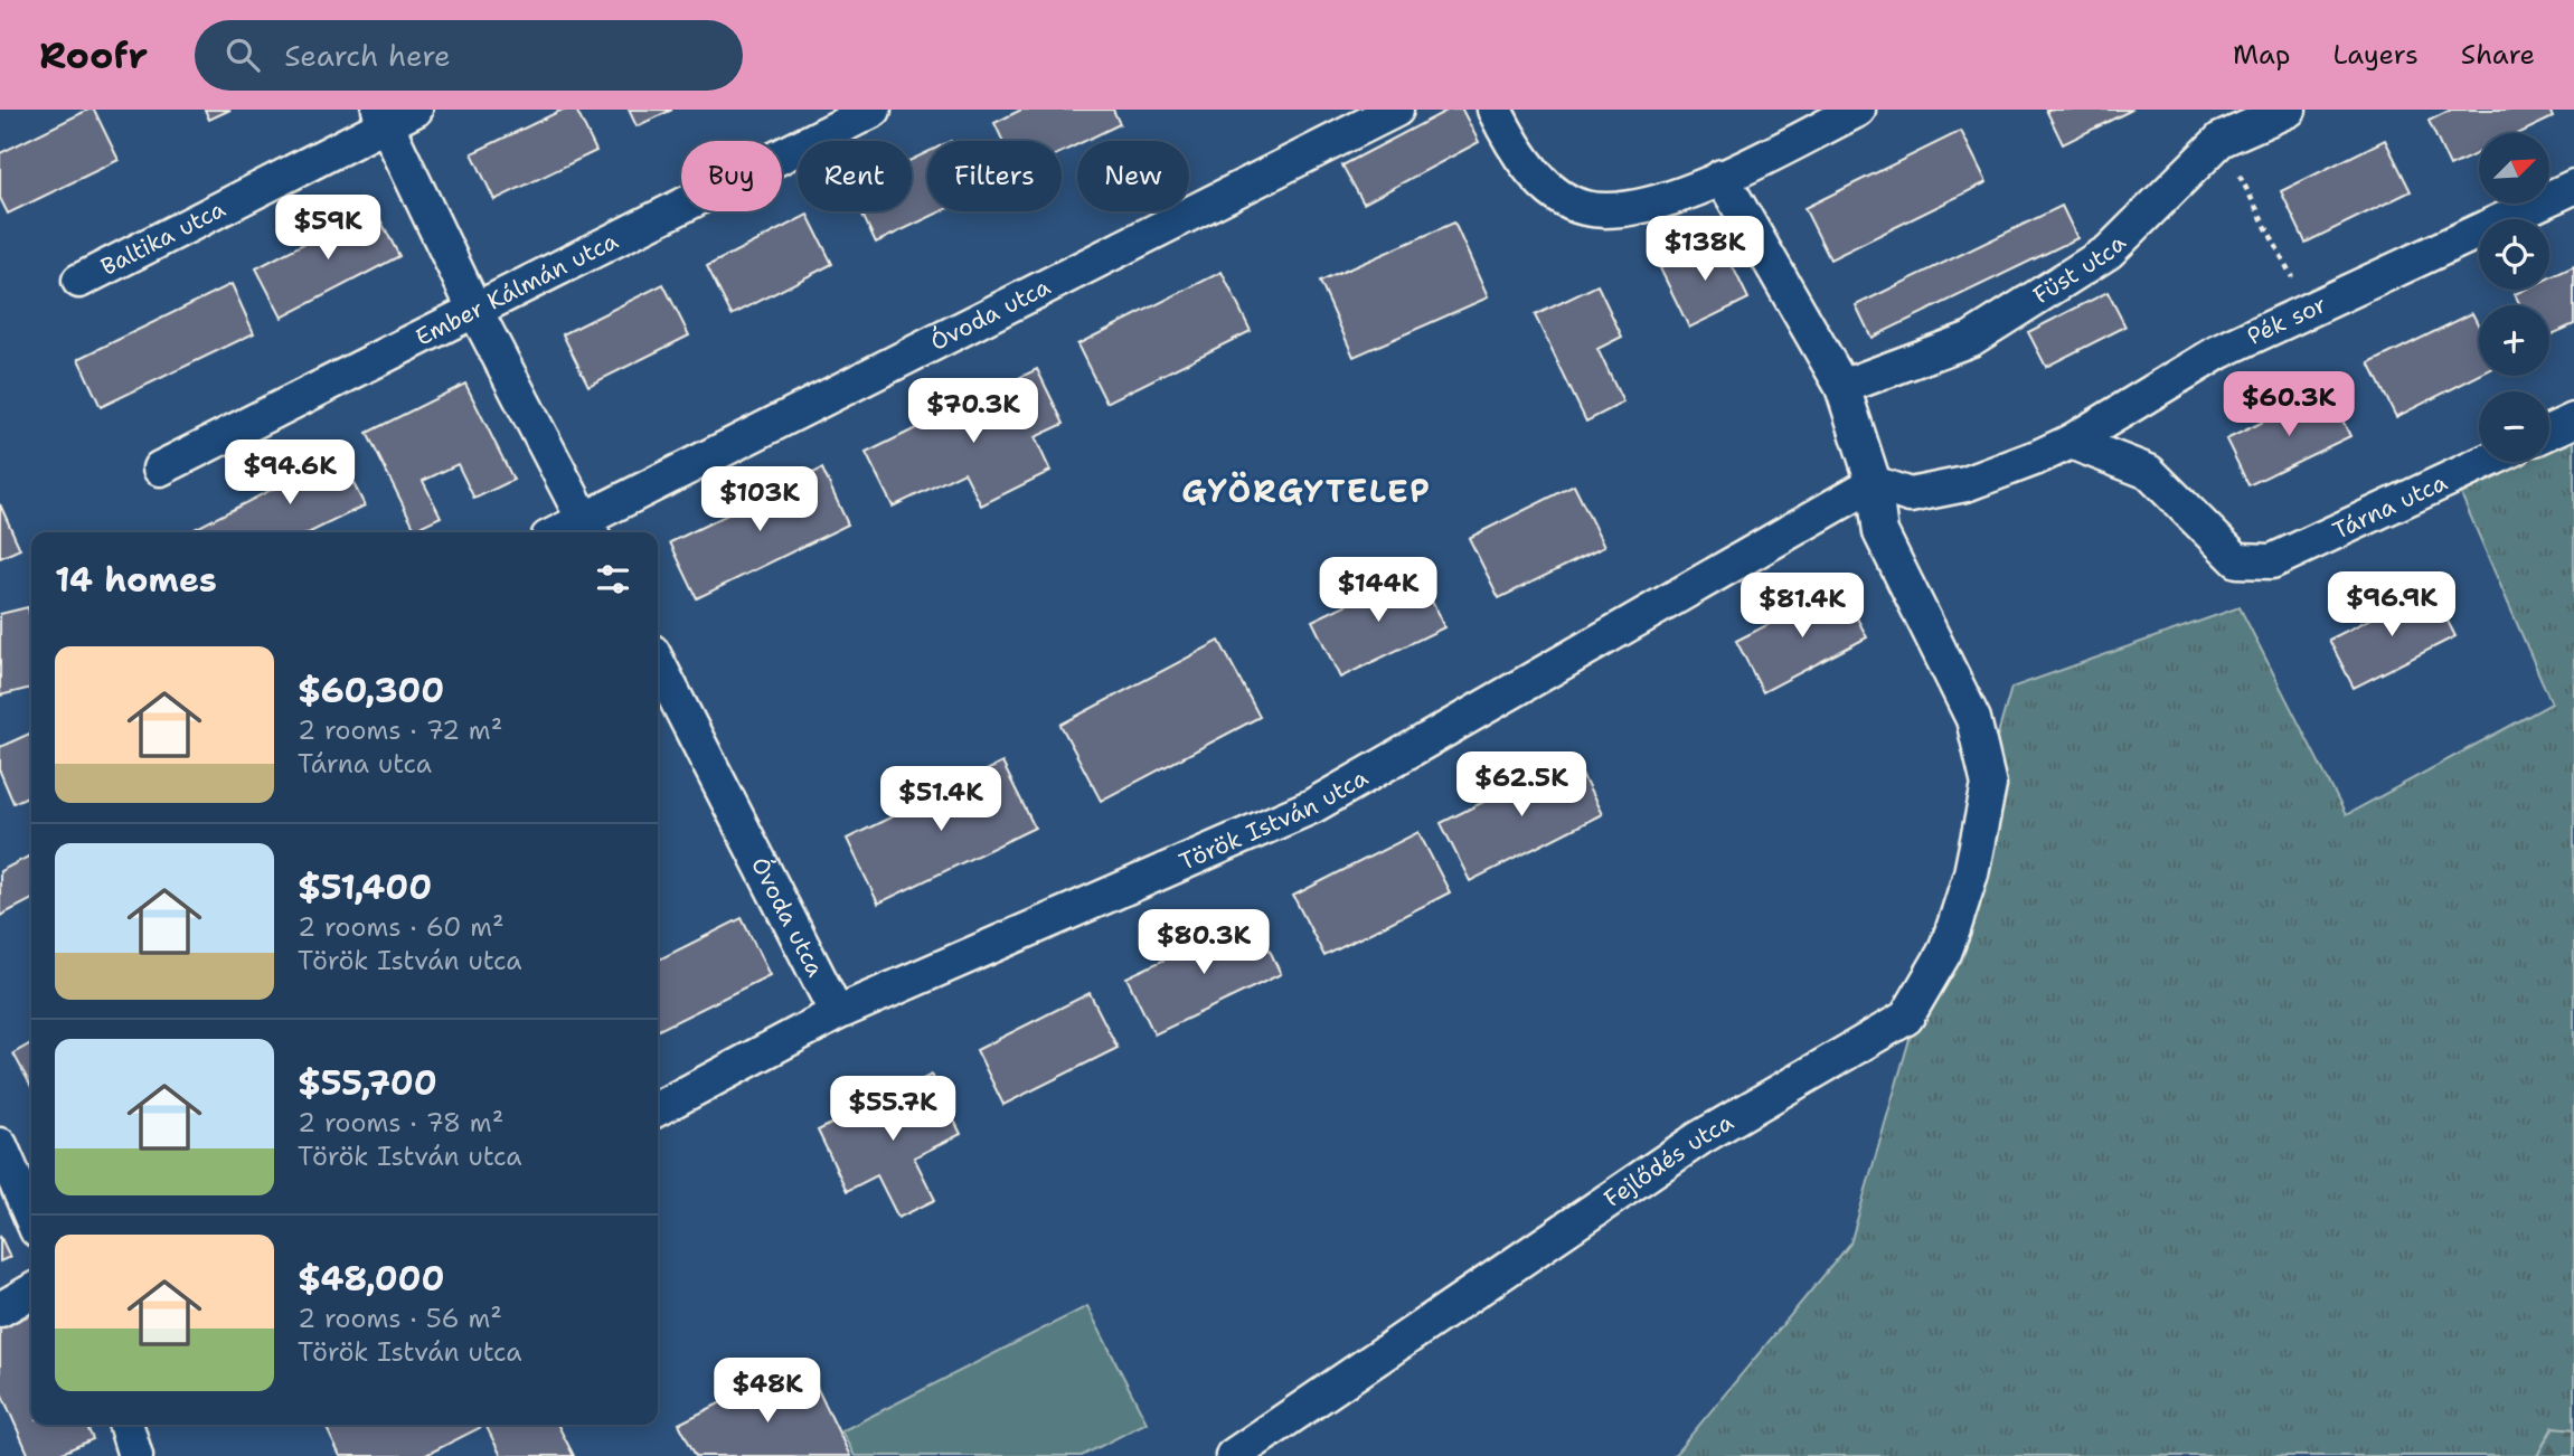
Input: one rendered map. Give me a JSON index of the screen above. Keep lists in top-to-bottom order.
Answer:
{
  "streets": {
    "street": [
      "Baltika utca",
      "Füst utca",
      "Ember Kálmán utca",
      "Óvoda utca",
      "Pék sor",
      "Tárna utca",
      "Török István utca",
      "Fejlődés utca"
    ]
  },
  "crossings": [
    ["Óvoda utca", "Török István utca"],
    ["Pék sor", "Tárna utca"],
    ["Pék sor", "Török István utca"],
    ["Pék sor", "Fejlődés utca"],
    ["Török István utca", "Fejlődés utca"]
  ],
  "districts": ["GYÖRGYTELEP"],
  "north": "top right",
  "page": {
    "header": "Roofr",
    "search": "Search here",
    "nav": ["Map", "Layers", "Share"],
    "map_buttons": ["+", "−"],
    "chip": [
      "Buy",
      "Rent",
      "Filters",
      "New"
    ],
    "price": [
      "$59K",
      "$138K",
      "$60.3K",
      "$70.3K",
      "$94.6K",
      "$103K",
      "$144K",
      "$96.9K",
      "$81.4K",
      "$62.5K",
      "$51.4K",
      "$80.3K",
      "$55.7K",
      "$48K"
    ],
    "heading": "14 homes",
    "list": [
      {
        "name": "$60,300",
        "note": "2 rooms · 72 m² · Tárna utca"
      },
      {
        "name": "$51,400",
        "note": "2 rooms · 60 m² · Török István utca"
      },
      {
        "name": "$55,700",
        "note": "2 rooms · 78 m² · Török István utca"
      },
      {
        "name": "$48,000",
        "note": "2 rooms · 56 m² · Török István utca"
      }
    ]
  }
}
